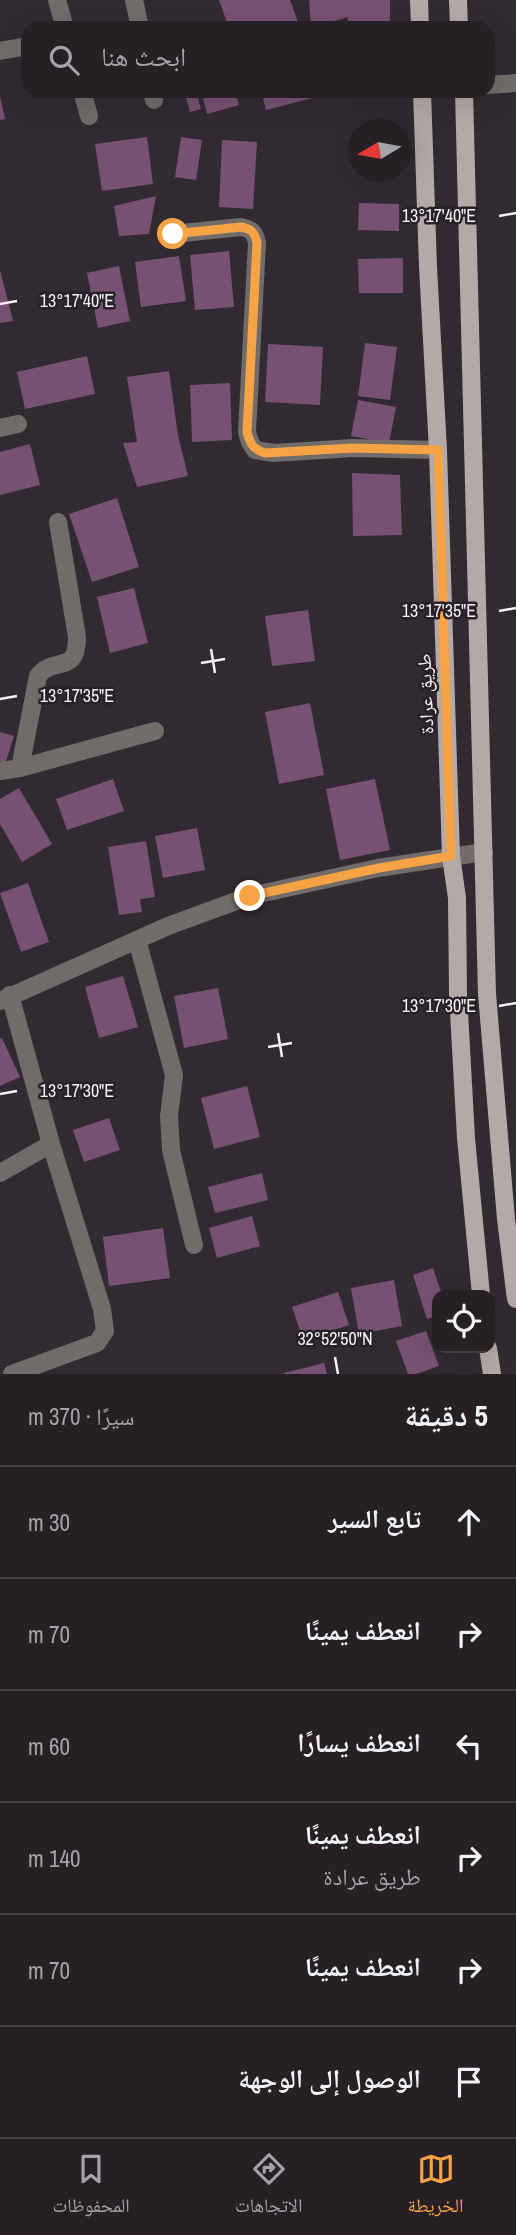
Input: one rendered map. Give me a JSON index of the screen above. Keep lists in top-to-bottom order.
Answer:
{
  "streets": {
    "main road": ["طريق عرادة"]
  },
  "north": "left",
  "page": {
    "search": "ابحث هنا",
    "heading": ["5 دقيقة", "سيرًا · 370 m"],
    "list": [
      ["تابع السير", "30 m"],
      ["انعطف يمينًا", "70 m"],
      ["انعطف يسارًا", "60 m"],
      ["انعطف يمينًا", "طريق عرادة", "140 m"],
      ["انعطف يمينًا", "70 m"],
      "الوصول إلى الوجهة"
    ],
    "nav": ["الخريطة", "الاتجاهات", "المحفوظات"]
  },
  "coordinates": [
    "13°17'40\"E",
    "13°17'35\"E",
    "13°17'30\"E",
    "32°52'50\"N"
  ]
}
